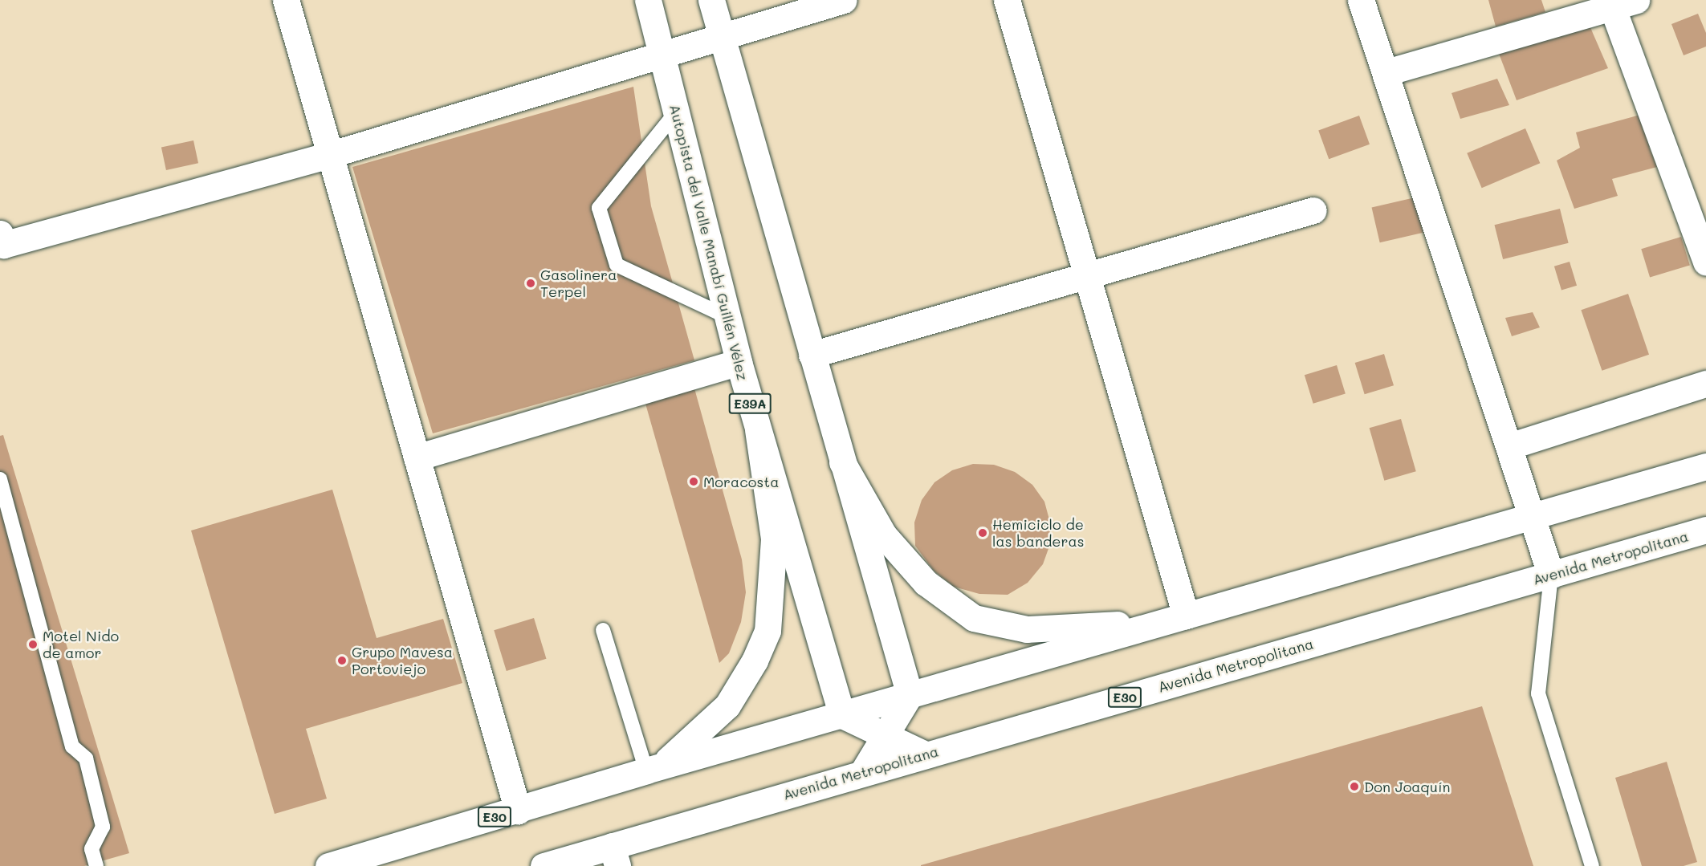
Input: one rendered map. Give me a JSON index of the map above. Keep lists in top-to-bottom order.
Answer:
{
  "streets": {
    "main road": [
      "Autopista del Valle Manabí Guillén Vélez",
      "E39A",
      "Avenida Metropolitana",
      "E30"
    ]
  },
  "crossings": [
    ["Autopista del Valle Manabí Guillén Vélez", "E30"]
  ],
  "places": [
    "Gasolinera Terpel",
    "Moracosta",
    "Hemiciclo de las banderas",
    "Motel Nido de amor",
    "Grupo Mavesa Portoviejo",
    "Don Joaquín"
  ]
}
